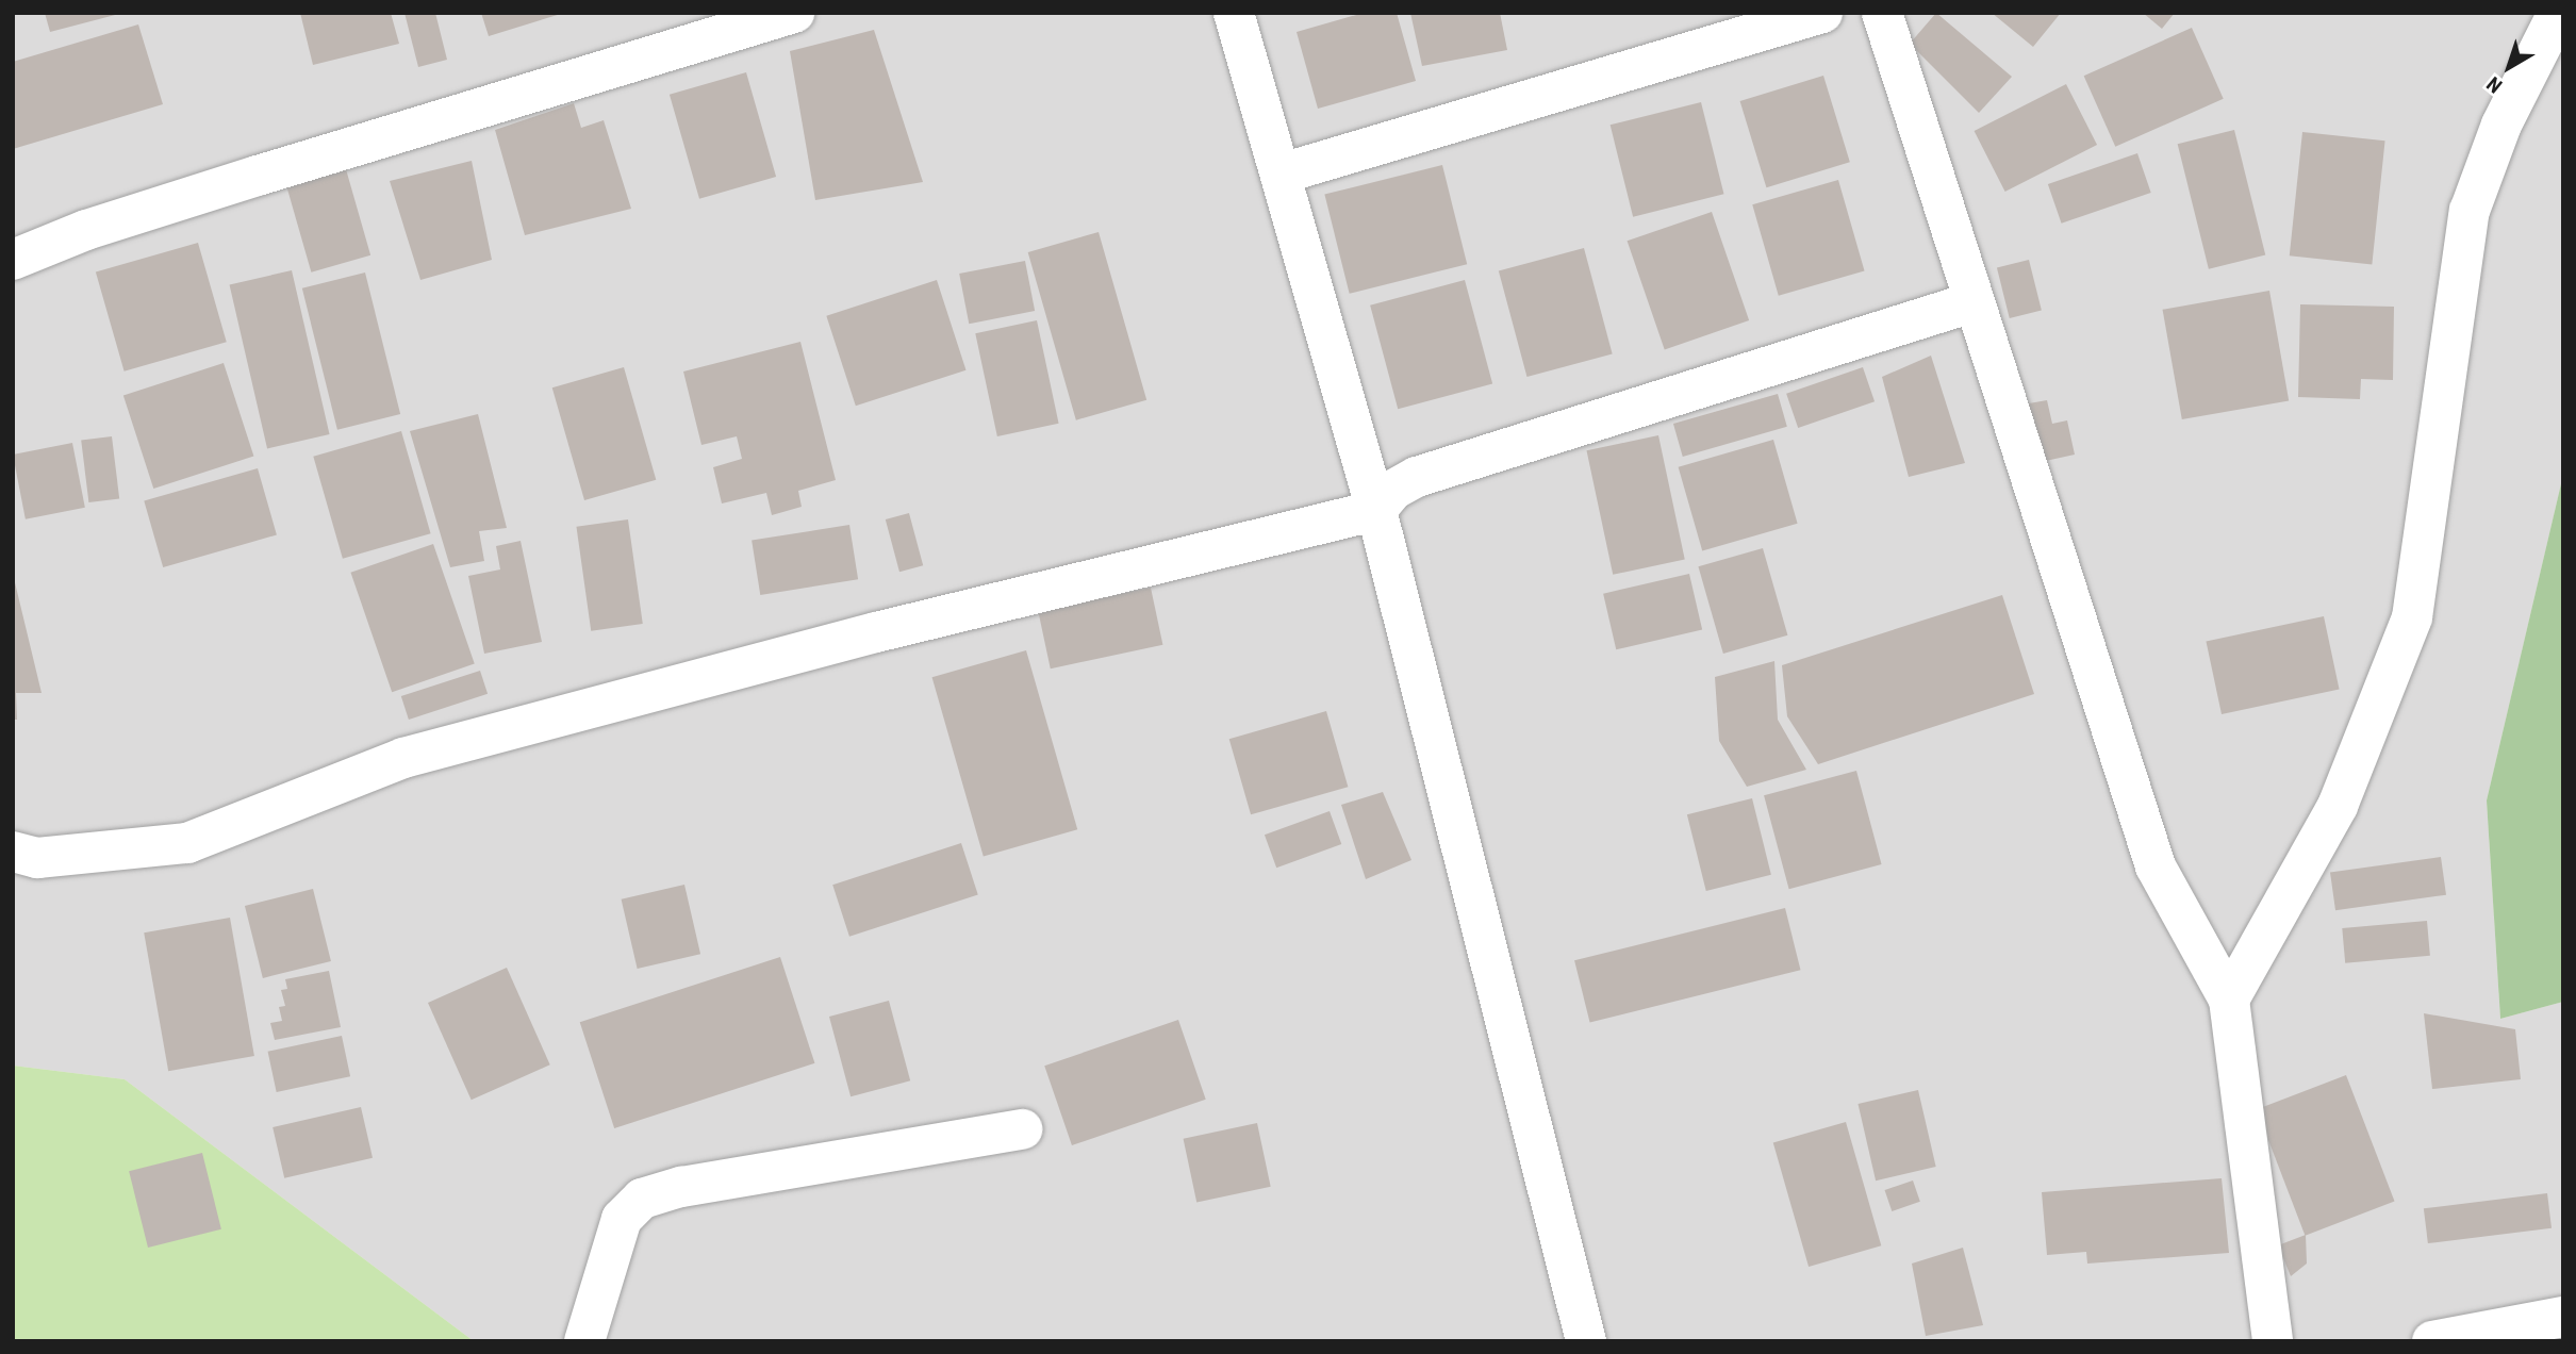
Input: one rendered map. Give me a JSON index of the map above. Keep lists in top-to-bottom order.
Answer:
{
  "north": "bottom left"
}
